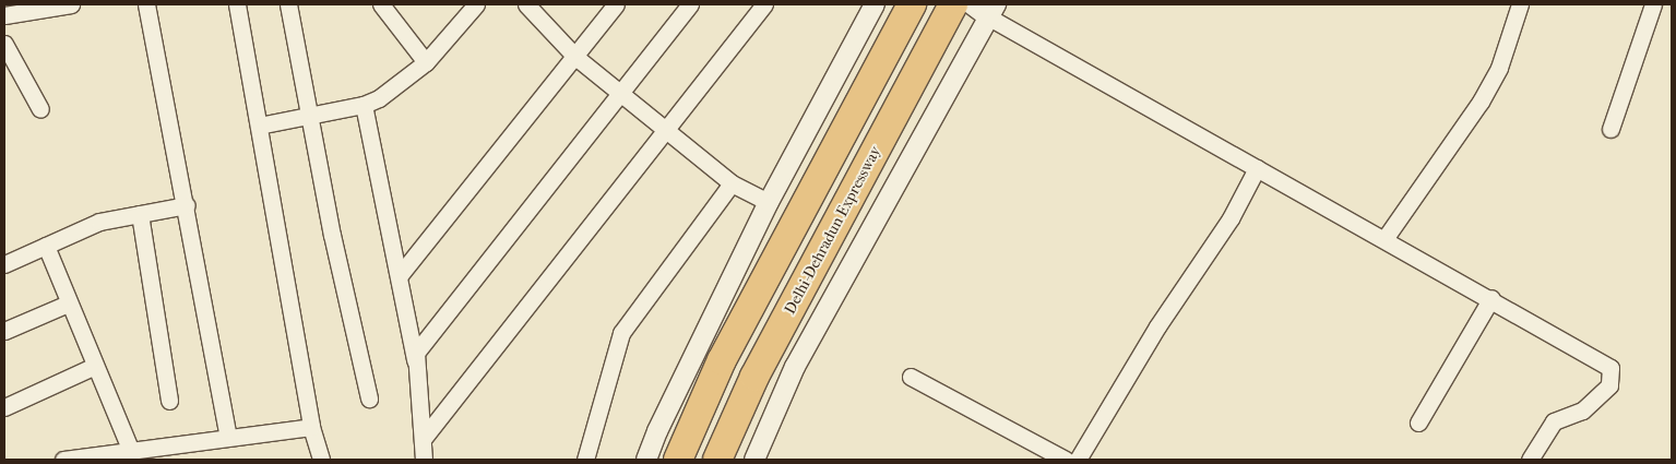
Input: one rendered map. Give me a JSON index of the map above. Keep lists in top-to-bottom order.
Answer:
{
  "streets": {
    "highway": ["Delhi-Dehradun Expressway"]
  }
}
